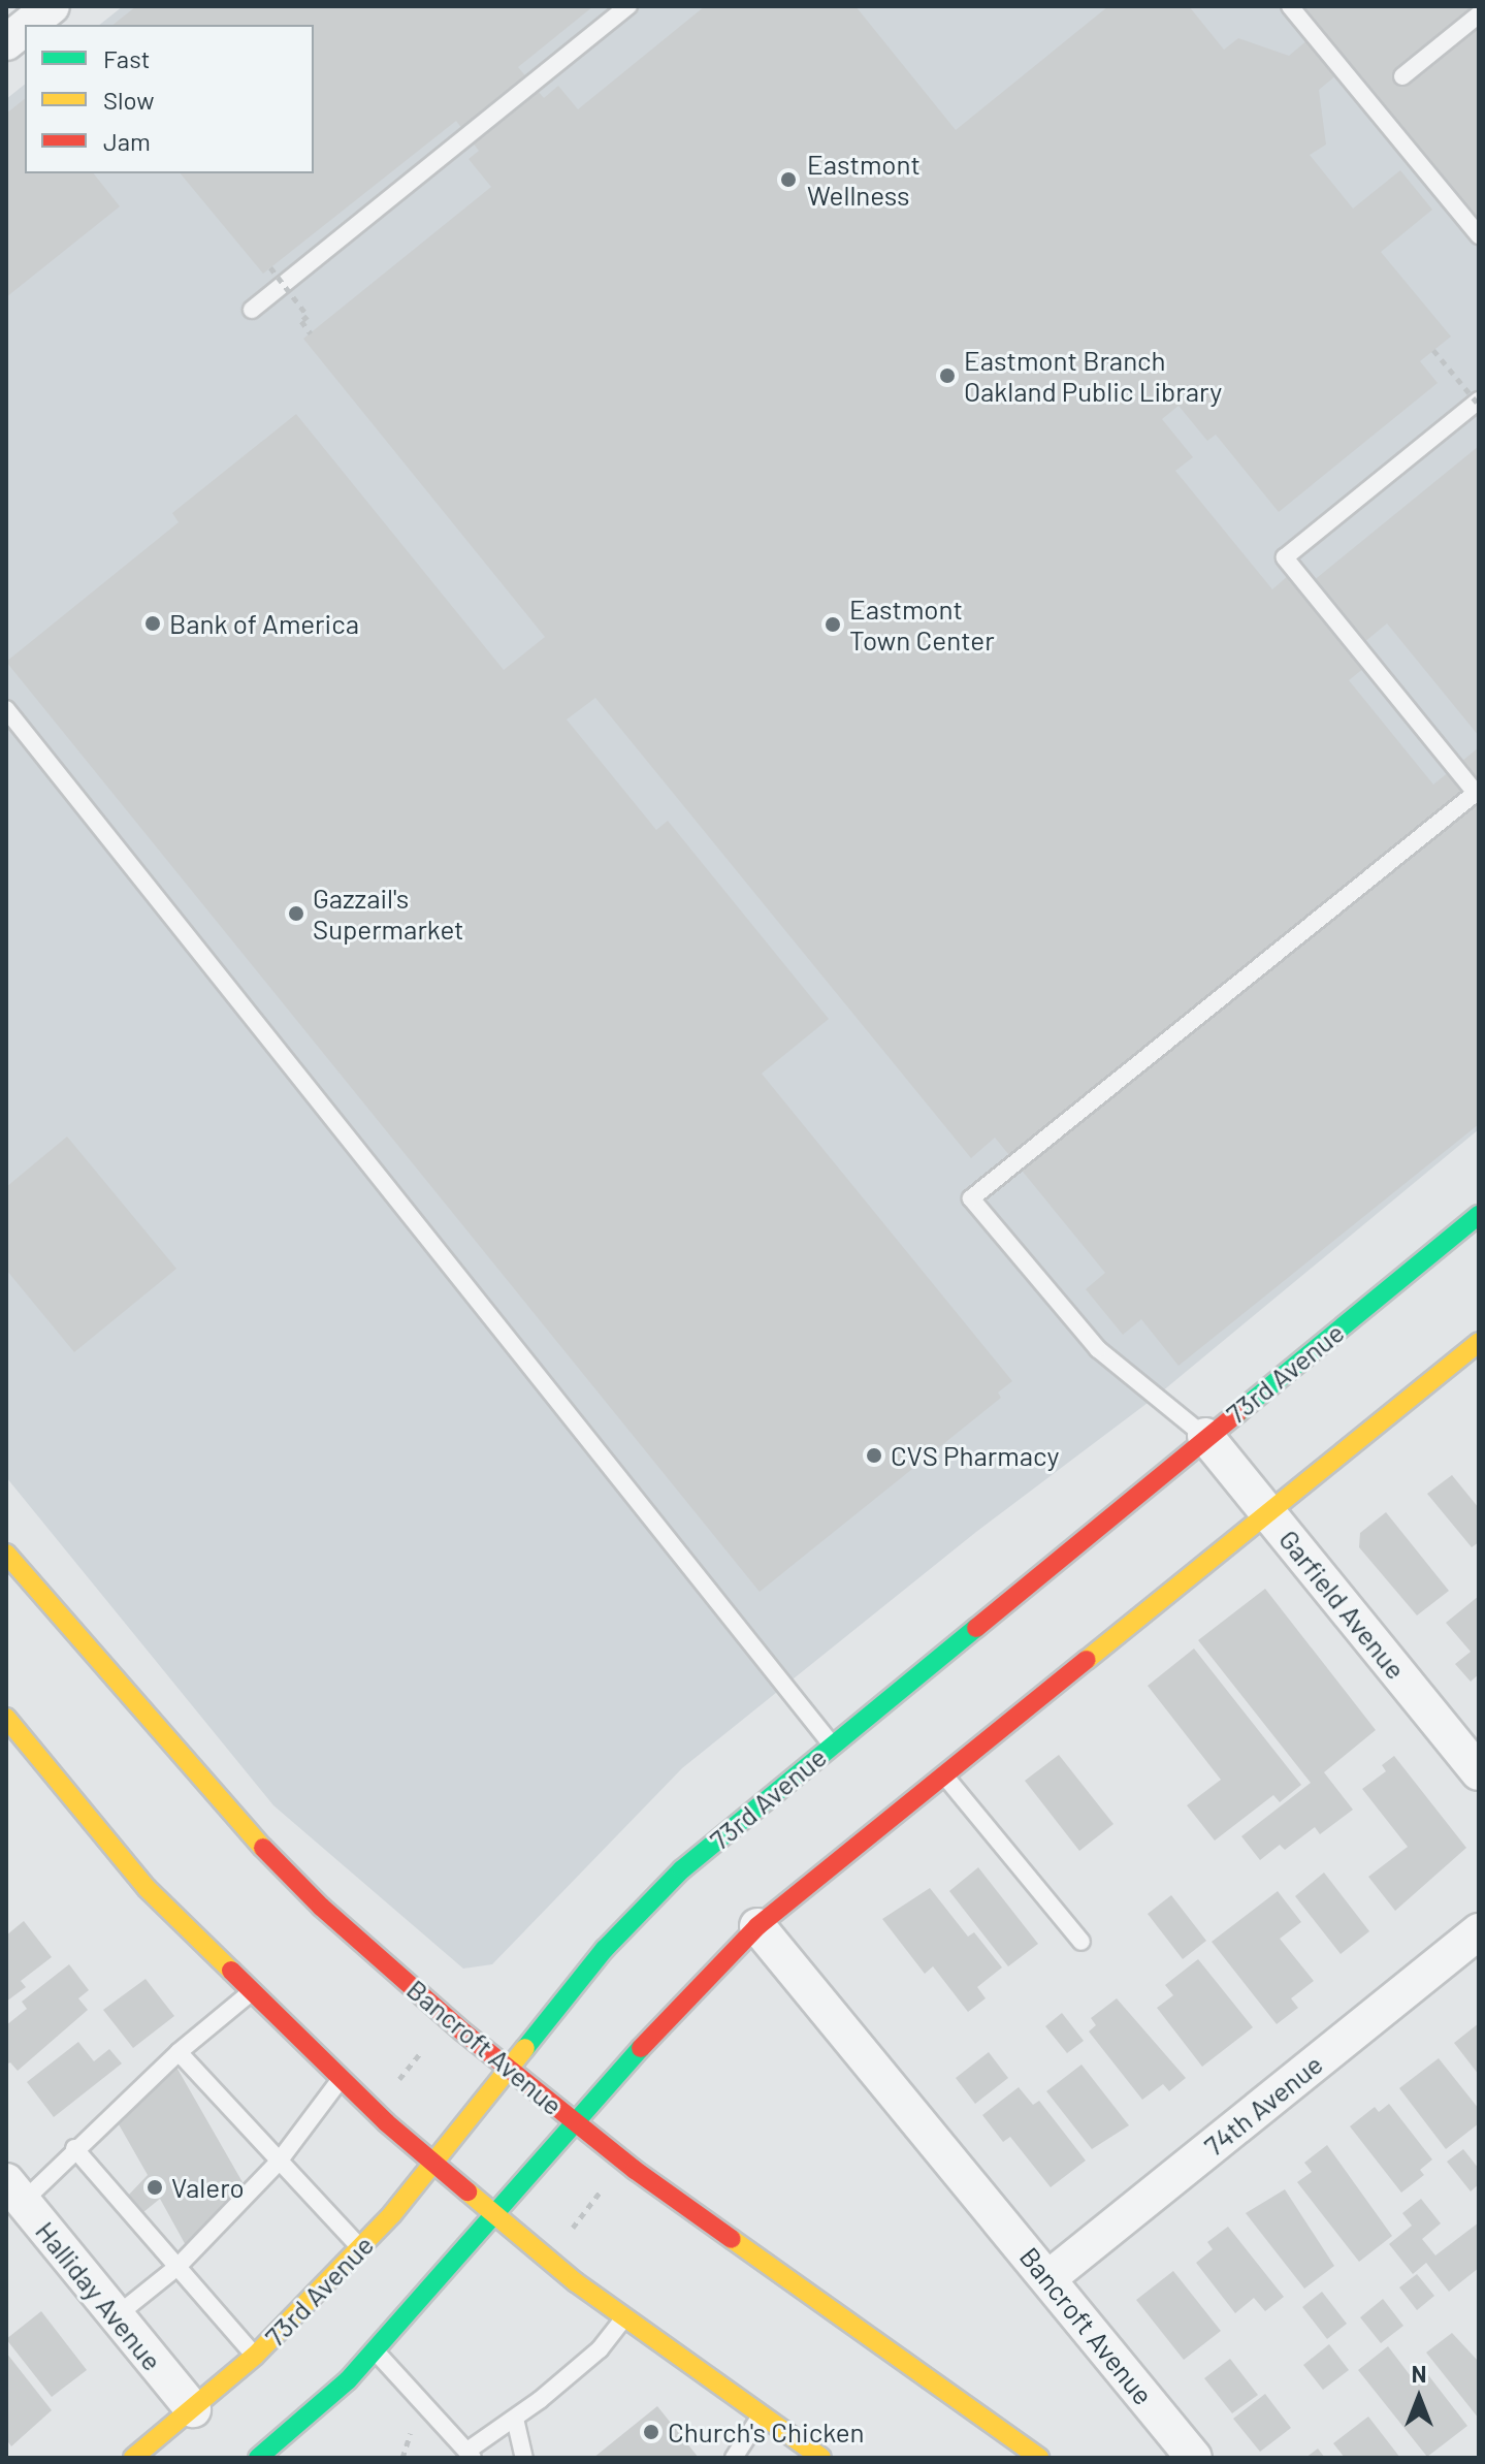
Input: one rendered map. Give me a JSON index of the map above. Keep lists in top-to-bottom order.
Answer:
{
  "streets": {
    "main road": ["73rd Avenue", "Bancroft Avenue"],
    "street": ["Garfield Avenue", "74th Avenue", "Halliday Avenue"]
  },
  "crossings": [
    ["73rd Avenue", "Garfield Avenue"],
    ["73rd Avenue", "Bancroft Avenue"],
    ["73rd Avenue", "Halliday Avenue"],
    ["Bancroft Avenue", "74th Avenue"]
  ],
  "places": [
    "Eastmont Wellness",
    "Eastmont Branch Oakland Public Library",
    "Bank of America",
    "Eastmont Town Center",
    "Gazzail's Supermarket",
    "CVS Pharmacy",
    "Valero",
    "Church's Chicken"
  ],
  "legend": ["Fast", "Slow", "Jam"],
  "north": "top"
}
